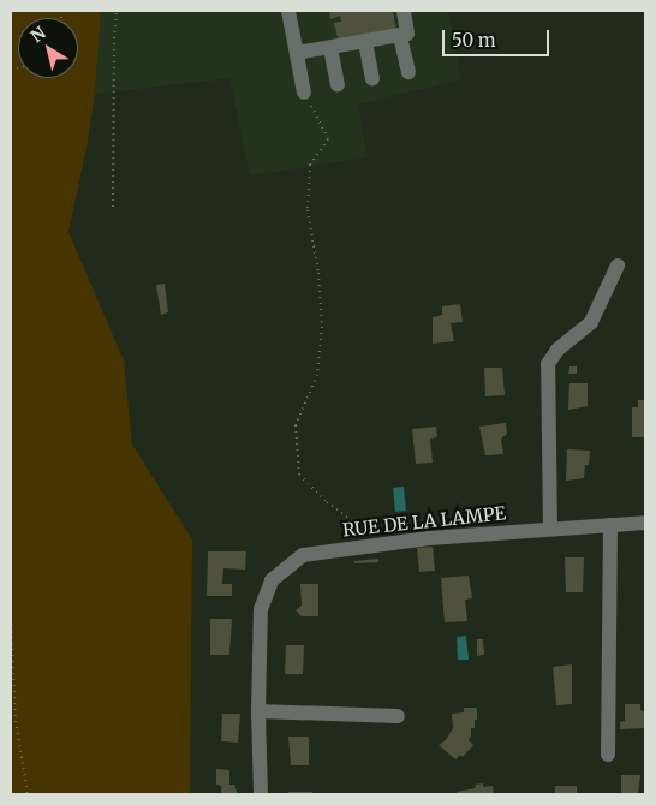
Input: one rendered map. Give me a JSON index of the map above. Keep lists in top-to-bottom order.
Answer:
{
  "streets": {
    "street": ["RUE DE LA LAMPE"]
  },
  "scale_bar": "50 m",
  "north": "top left"
}
